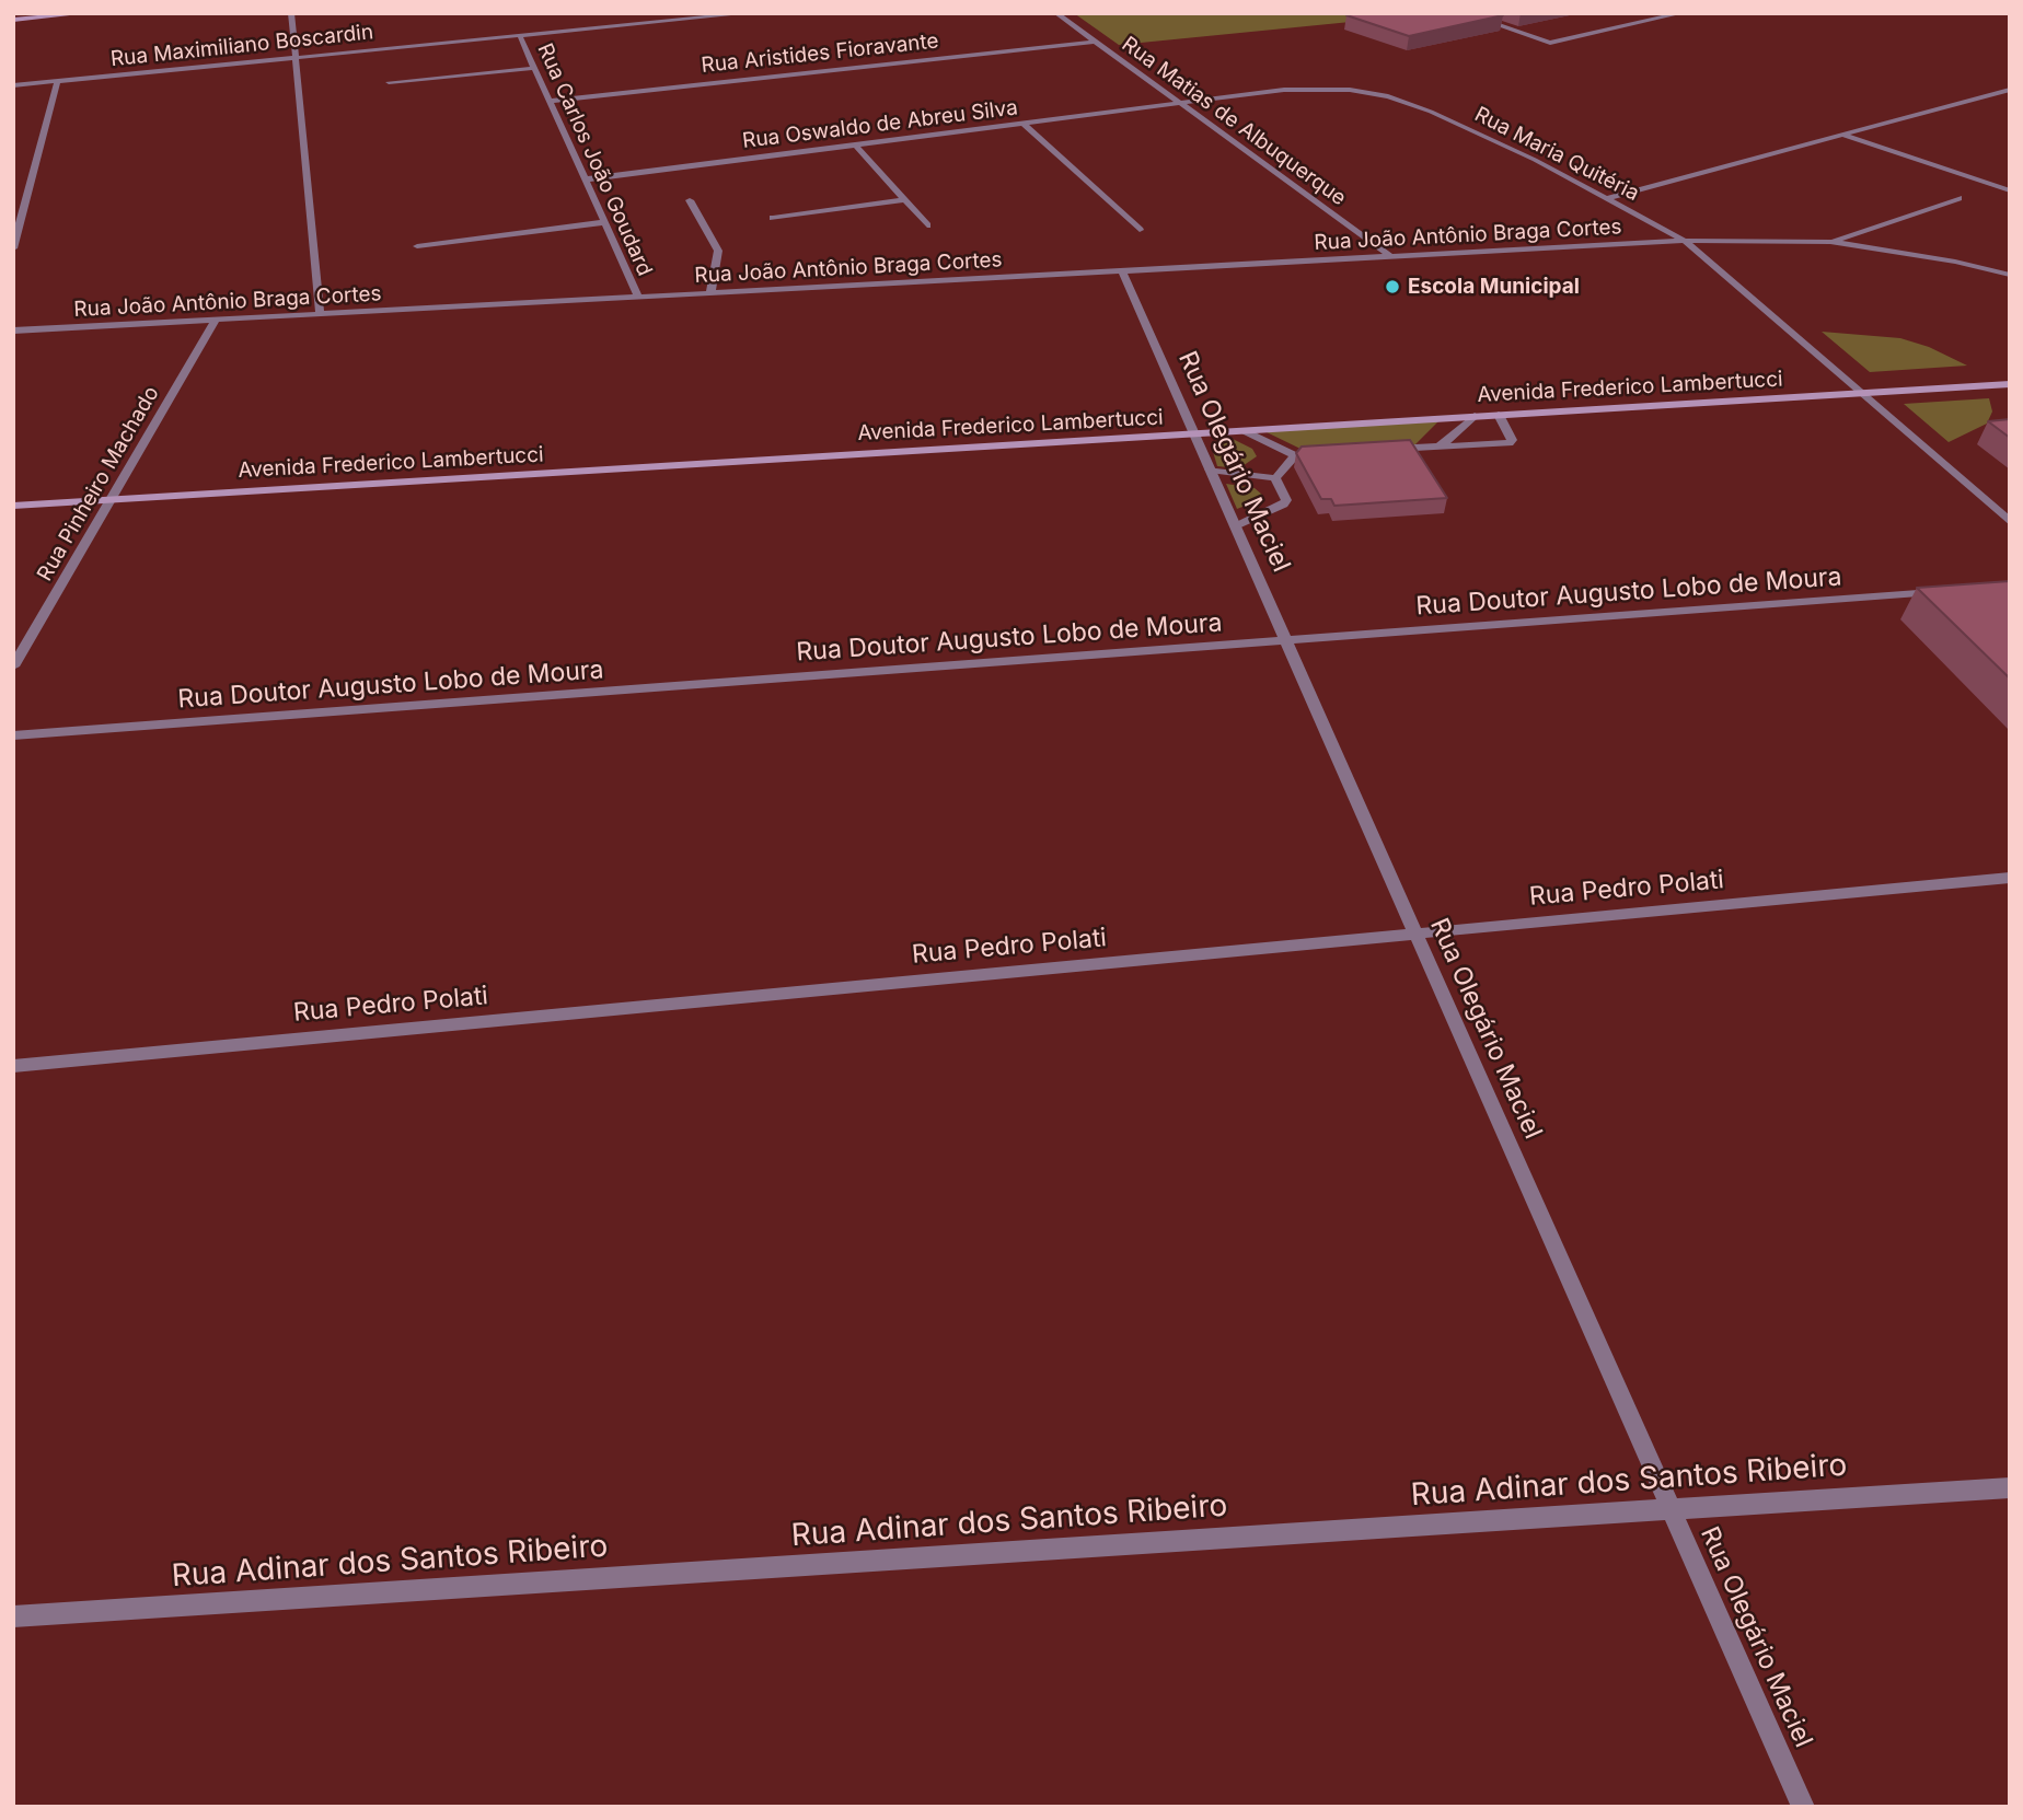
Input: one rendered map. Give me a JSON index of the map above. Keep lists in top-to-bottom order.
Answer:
{
  "streets": {
    "street": [
      "Rua Maximiliano Boscardin",
      "Rua Aristides Fioravante",
      "Rua Matias de Albuquerque",
      "Rua Oswaldo de Abreu Silva",
      "Rua Maria Quitéria",
      "Rua Carlos João Goudard",
      "Rua João Antônio Braga Cortes",
      "Avenida Frederico Lambertucci",
      "Rua Olegário Maciel",
      "Rua Pinheiro Machado",
      "Rua Doutor Augusto Lobo de Moura",
      "Rua Pedro Polati",
      "Rua Adinar dos Santos Ribeiro"
    ]
  },
  "crossings": [
    ["Rua Maximiliano Boscardin", "Rua Carlos João Goudard"],
    ["Rua Aristides Fioravante", "Rua Matias de Albuquerque"],
    ["Rua Aristides Fioravante", "Rua Carlos João Goudard"],
    ["Rua Matias de Albuquerque", "Rua Oswaldo de Abreu Silva"],
    ["Rua Matias de Albuquerque", "Rua Maria Quitéria"],
    ["Rua Matias de Albuquerque", "Rua João Antônio Braga Cortes"],
    ["Rua Oswaldo de Abreu Silva", "Rua Maria Quitéria"],
    ["Rua Oswaldo de Abreu Silva", "Rua Carlos João Goudard"],
    ["Rua Maria Quitéria", "Rua João Antônio Braga Cortes"],
    ["Rua Maria Quitéria", "Avenida Frederico Lambertucci"],
    ["Rua Carlos João Goudard", "Rua João Antônio Braga Cortes"],
    ["Rua João Antônio Braga Cortes", "Rua Olegário Maciel"],
    ["Rua João Antônio Braga Cortes", "Rua Pinheiro Machado"],
    ["Avenida Frederico Lambertucci", "Rua Olegário Maciel"],
    ["Avenida Frederico Lambertucci", "Rua Pinheiro Machado"],
    ["Rua Olegário Maciel", "Rua Doutor Augusto Lobo de Moura"],
    ["Rua Olegário Maciel", "Rua Pedro Polati"],
    ["Rua Olegário Maciel", "Rua Adinar dos Santos Ribeiro"]
  ],
  "places": ["Escola Municipal"]
}
